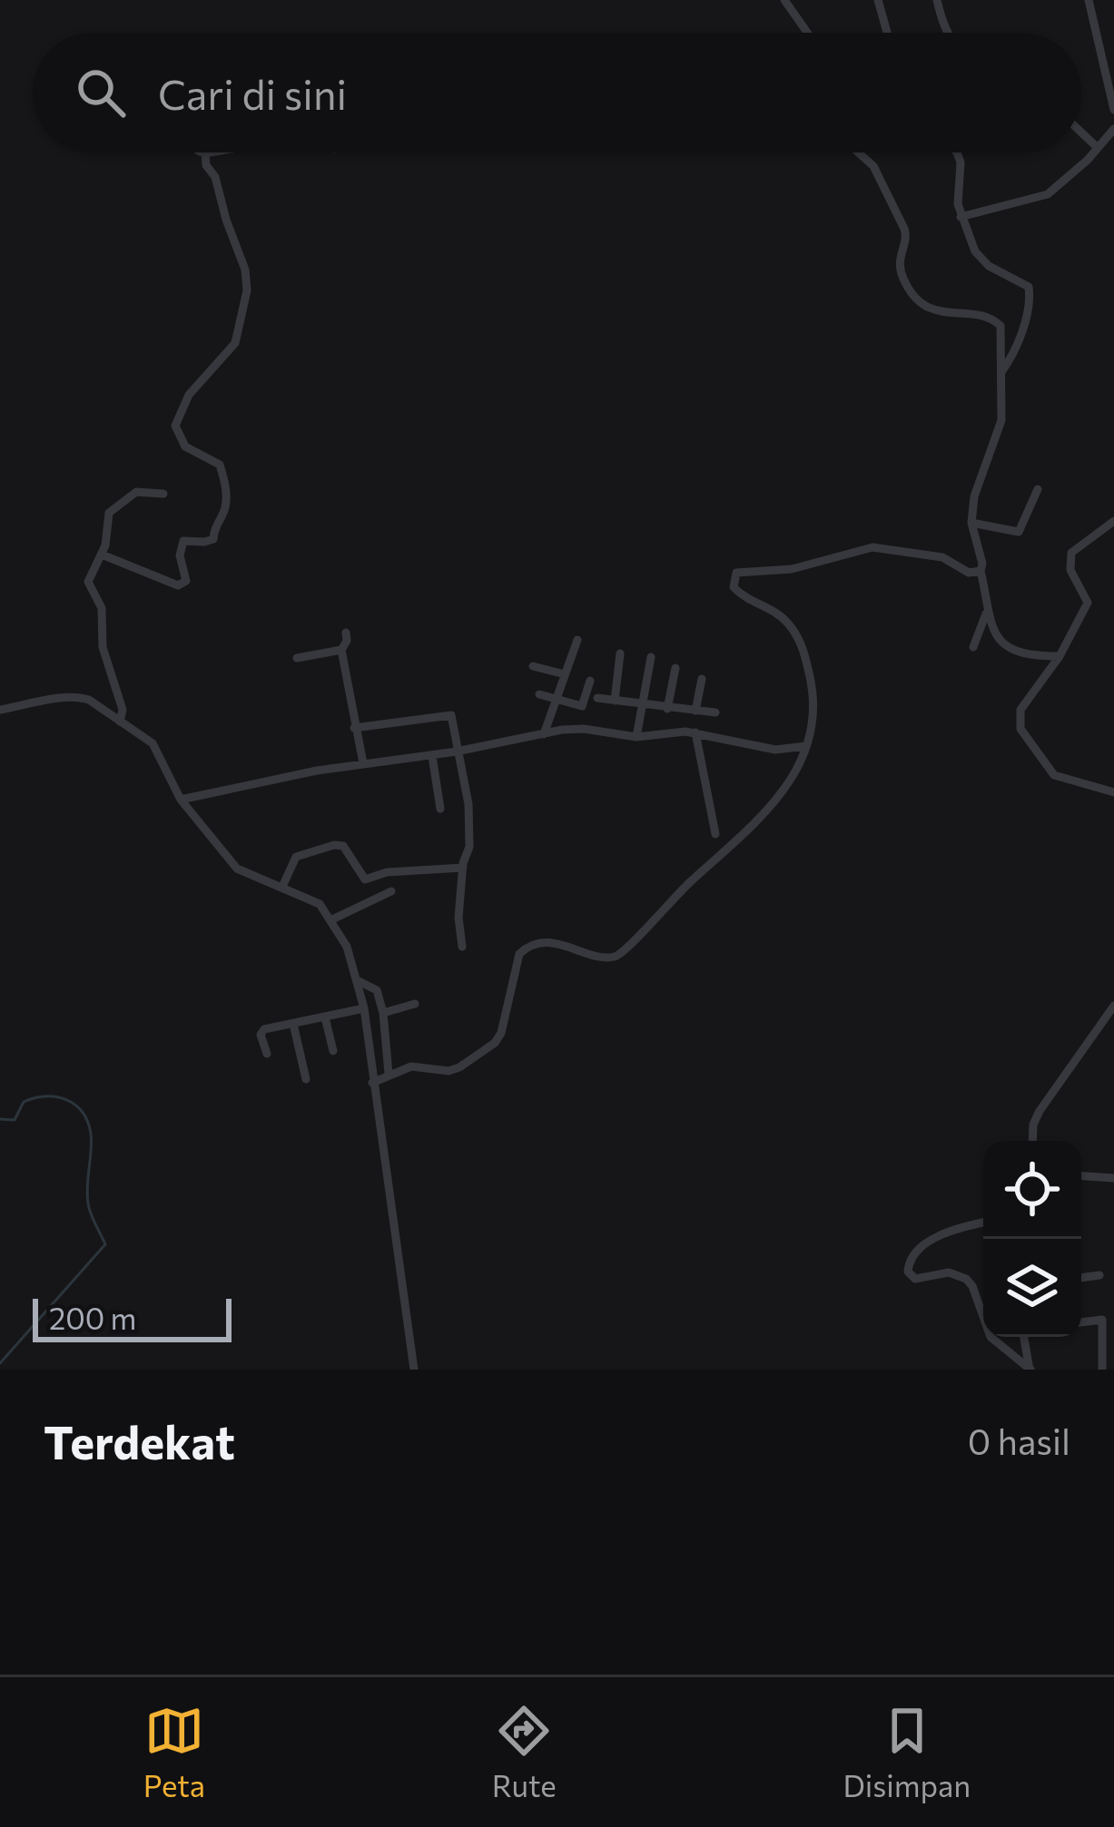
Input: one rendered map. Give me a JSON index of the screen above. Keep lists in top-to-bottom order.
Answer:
{
  "scale_bar": "200 m",
  "page": {
    "search": "Cari di sini",
    "scale": "200 m",
    "heading": ["Terdekat", "0 hasil"],
    "nav": ["Peta", "Rute", "Disimpan"]
  }
}
